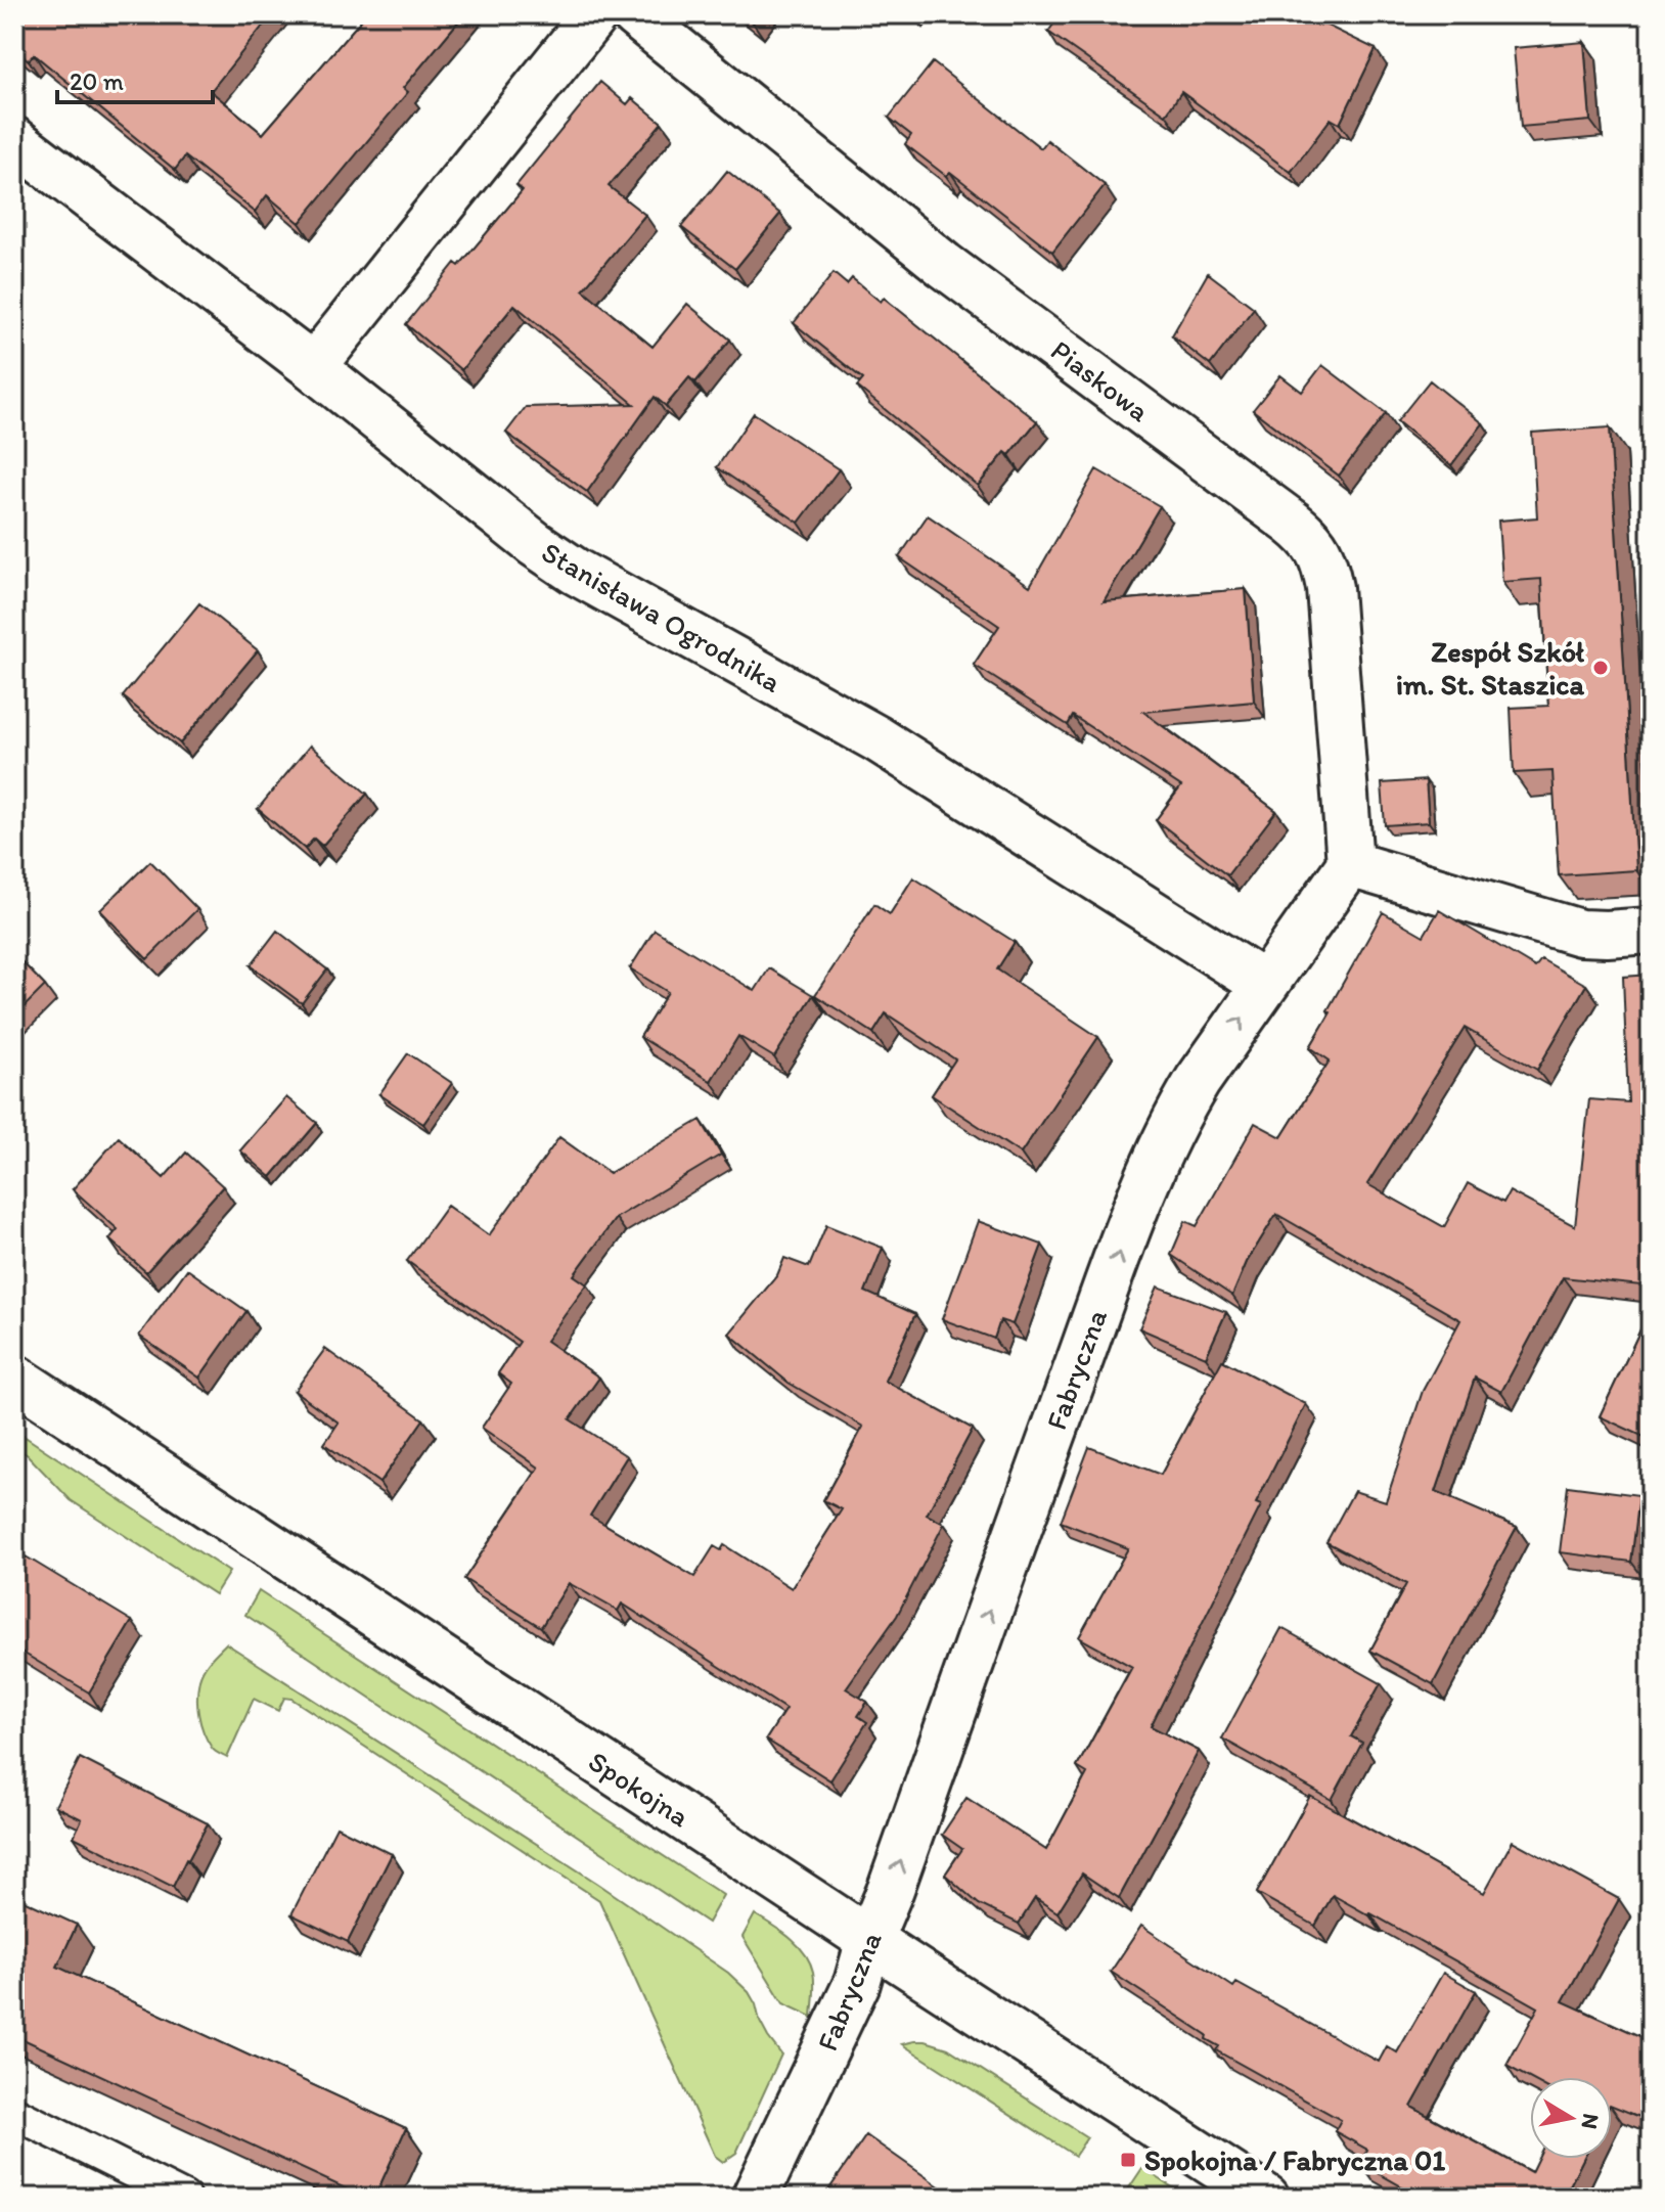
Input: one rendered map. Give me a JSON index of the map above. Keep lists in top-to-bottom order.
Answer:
{
  "streets": {
    "street": [
      "Piaskowa",
      "Stanisława Ogrodnika",
      "Fabryczna",
      "Spokojna"
    ]
  },
  "crossings": [
    ["Piaskowa", "Fabryczna"],
    ["Stanisława Ogrodnika", "Fabryczna"],
    ["Fabryczna", "Spokojna"]
  ],
  "one_way": ["Fabryczna"],
  "places": {
    "other": ["Zespół Szkół im. St. Staszica"],
    "transit": ["Spokojna / Fabryczna 01"]
  },
  "scale_bar": "20 m",
  "north": "right"
}
